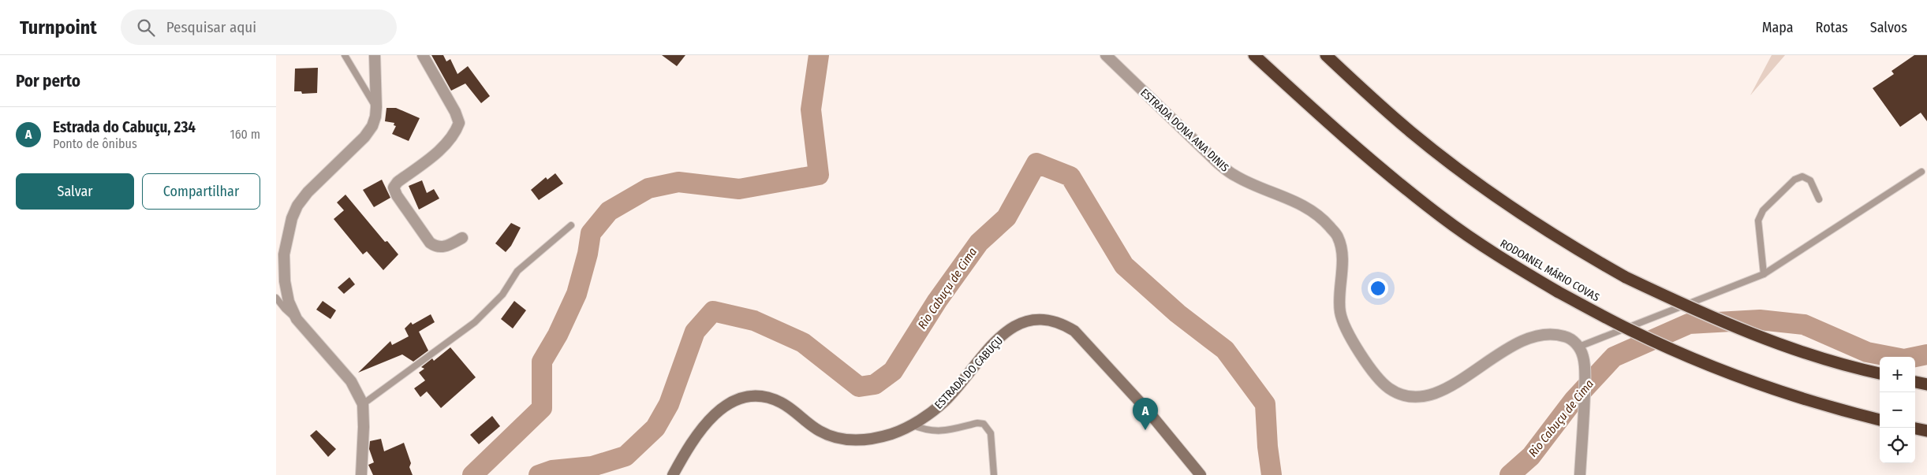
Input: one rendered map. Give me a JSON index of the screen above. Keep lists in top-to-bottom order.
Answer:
{
  "streets": {
    "highway": ["RODOANEL MÁRIO COVAS"],
    "main road": ["ESTRADA DO CABUÇU"],
    "street": ["ESTRADA DONA ANA DINIS"]
  },
  "water": ["Rio Cabuçu de Cima"],
  "page": {
    "header": "Turnpoint",
    "search": "Pesquisar aqui",
    "nav": ["Mapa", "Rotas", "Salvos"],
    "heading": "Por perto",
    "list": [
      {
        "mark": "A",
        "name": "Estrada do Cabuçu, 234",
        "note": "Ponto de ônibus",
        "value": "160 m"
      }
    ],
    "buttons": ["Salvar", "Compartilhar"],
    "map_buttons": ["+", "−"],
    "pins": "A"
  }
}
